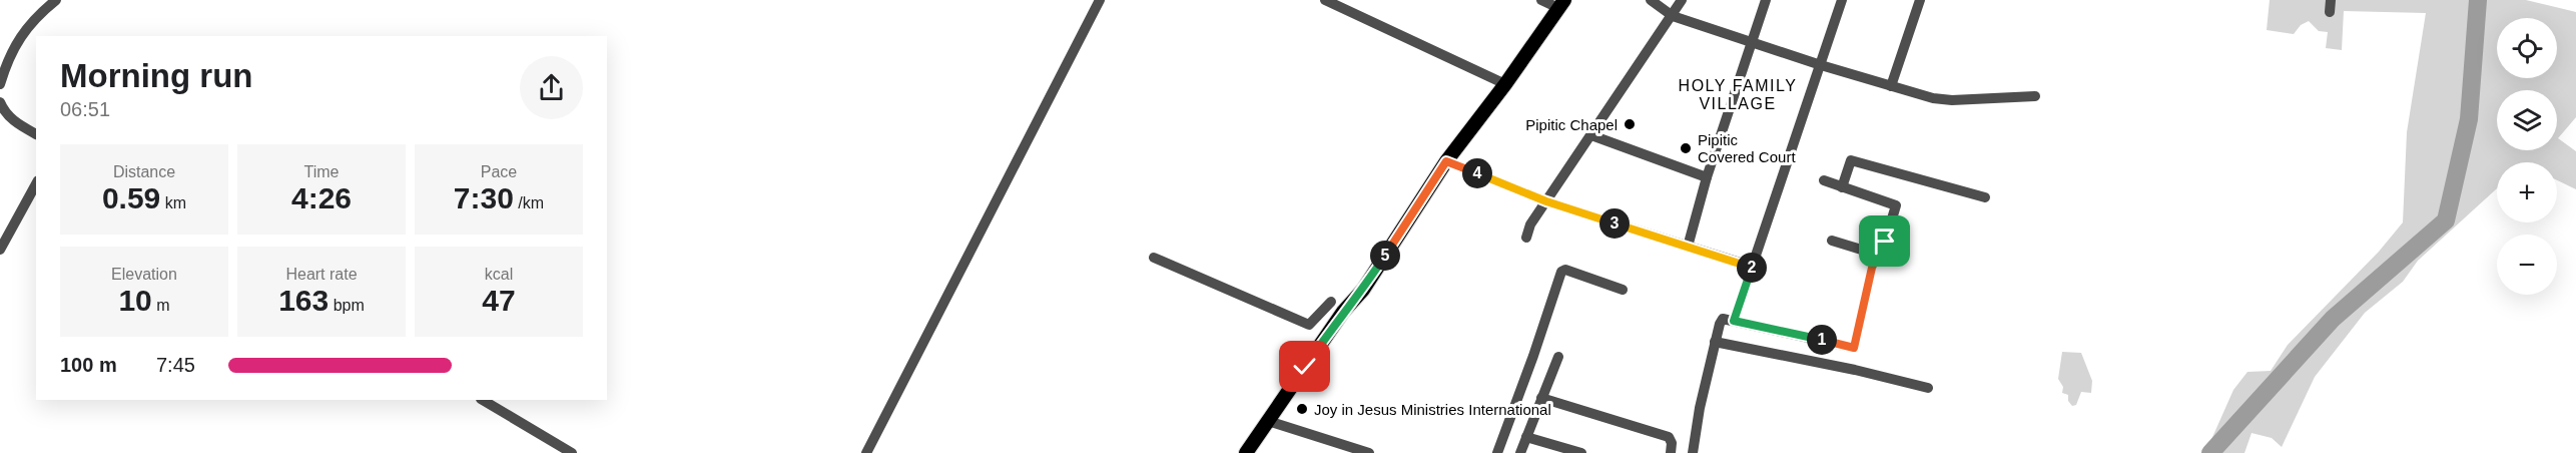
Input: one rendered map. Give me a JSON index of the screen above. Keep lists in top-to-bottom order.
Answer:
{
  "districts": ["HOLY FAMILY VILLAGE"],
  "places": ["Pipitic Chapel", "Pipitic Covered Court", "Joy in Jesus Ministries International"],
  "page": {
    "map_buttons": ["+", "−"],
    "heading": ["Morning run", "06:51"],
    "stats": [
      ["Distance", "0.59 km"],
      ["Time", "4:26"],
      ["Pace", "7:30 /km"],
      ["Elevation", "10 m"],
      ["Heart rate", "163 bpm"],
      ["kcal", "47"]
    ],
    "pins": [
      "4",
      "3",
      "5",
      "2",
      "1"
    ],
    "list": [
      {
        "name": "100 m",
        "note": "7:45"
      }
    ]
  }
}
